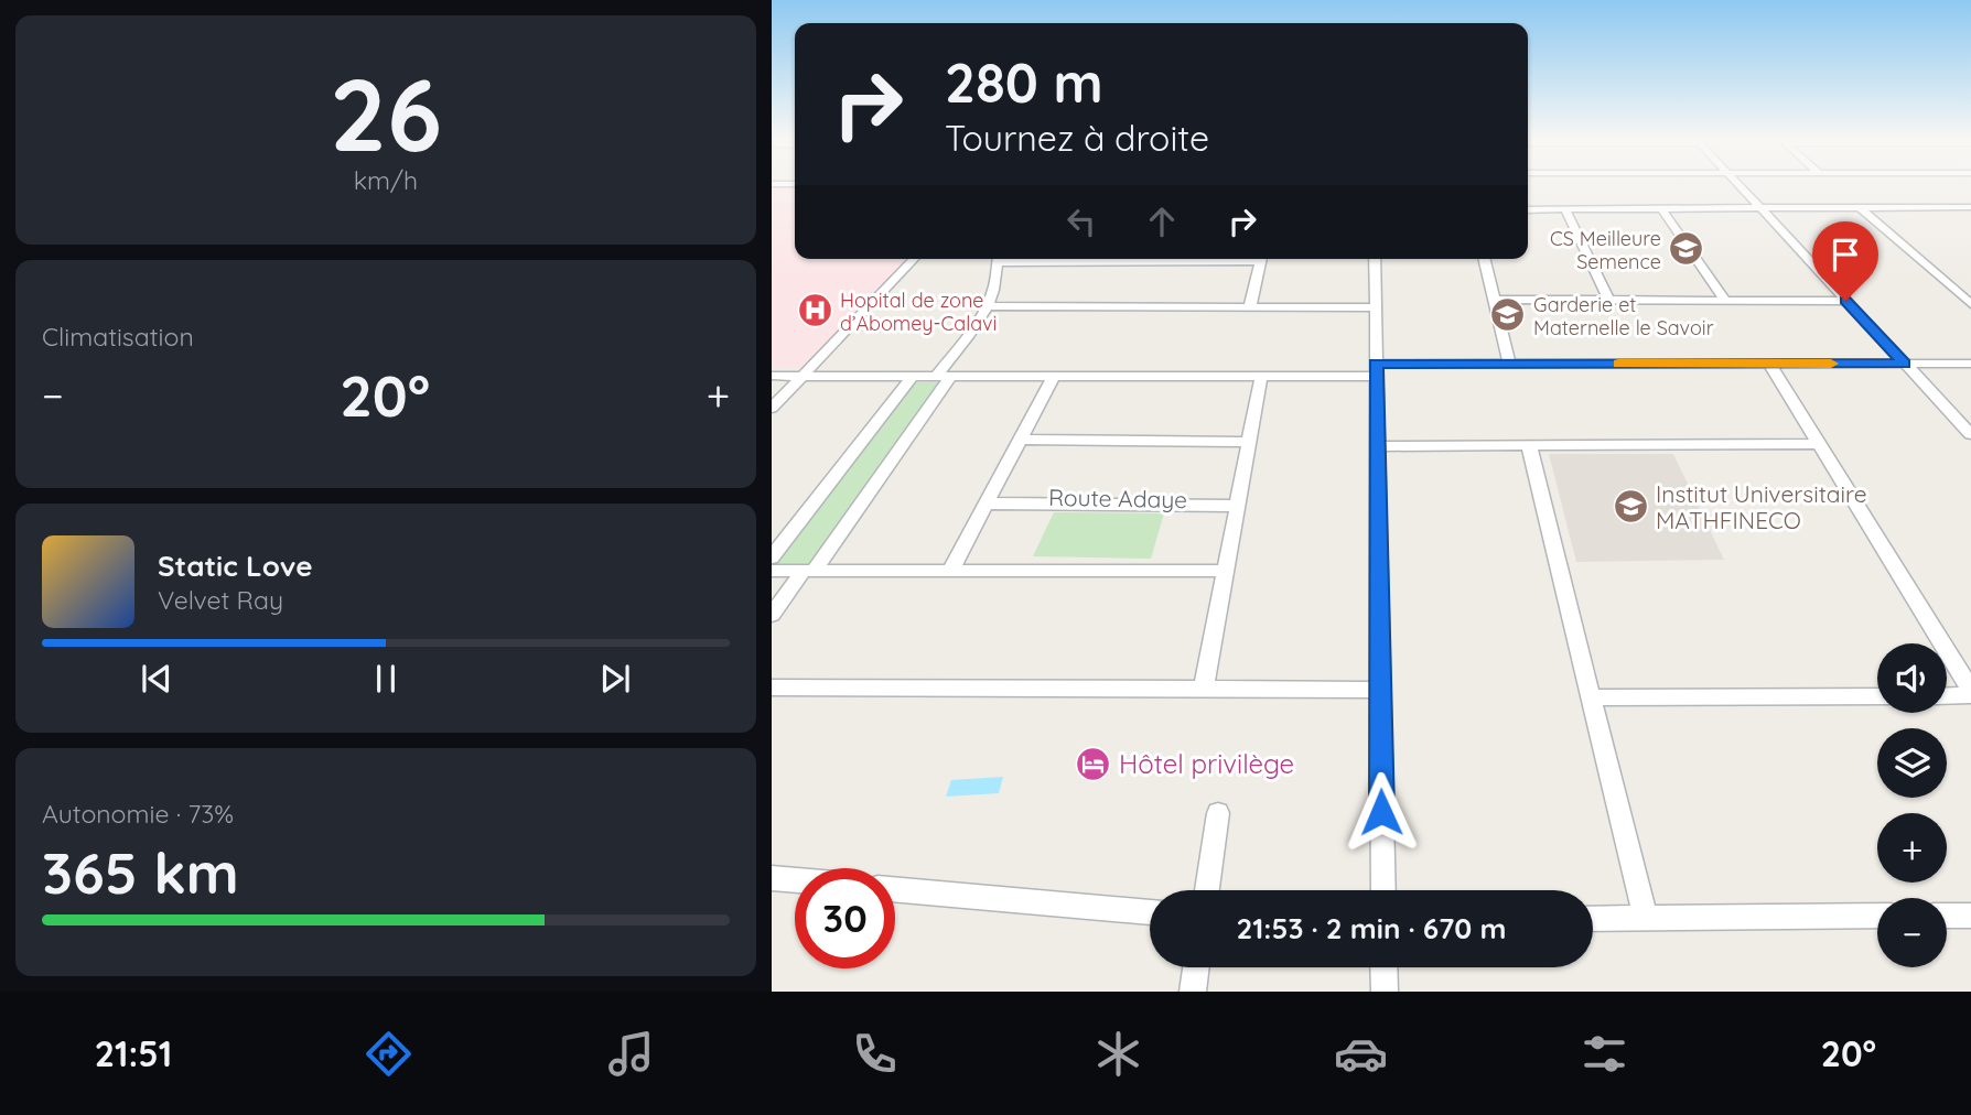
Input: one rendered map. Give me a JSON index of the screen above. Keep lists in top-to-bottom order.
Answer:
{
  "places": {
    "school or university": ["CS Meilleure Semence", "Garderie et Maternelle le Savoir", "Institut Universitaire MATHFINECO"],
    "hospital": ["Hopital de zone d’Abomey-Calavi"],
    "hotel": ["Hôtel privilège"]
  },
  "page": {
    "tile": [
      ["26", "km/h"],
      "Climatisation",
      ["Autonomie · 73%", "365 km"]
    ],
    "turn": ["280 m", "Tournez à droite"],
    "heat": ["−", "20°", "+"],
    "song": ["Static Love", "Velvet Ray"],
    "map_buttons": ["+", "−"],
    "limit": "30",
    "trip": "21:53 · 2 min · 670 m",
    "tabs": ["21:51", "20°"]
  }
}
